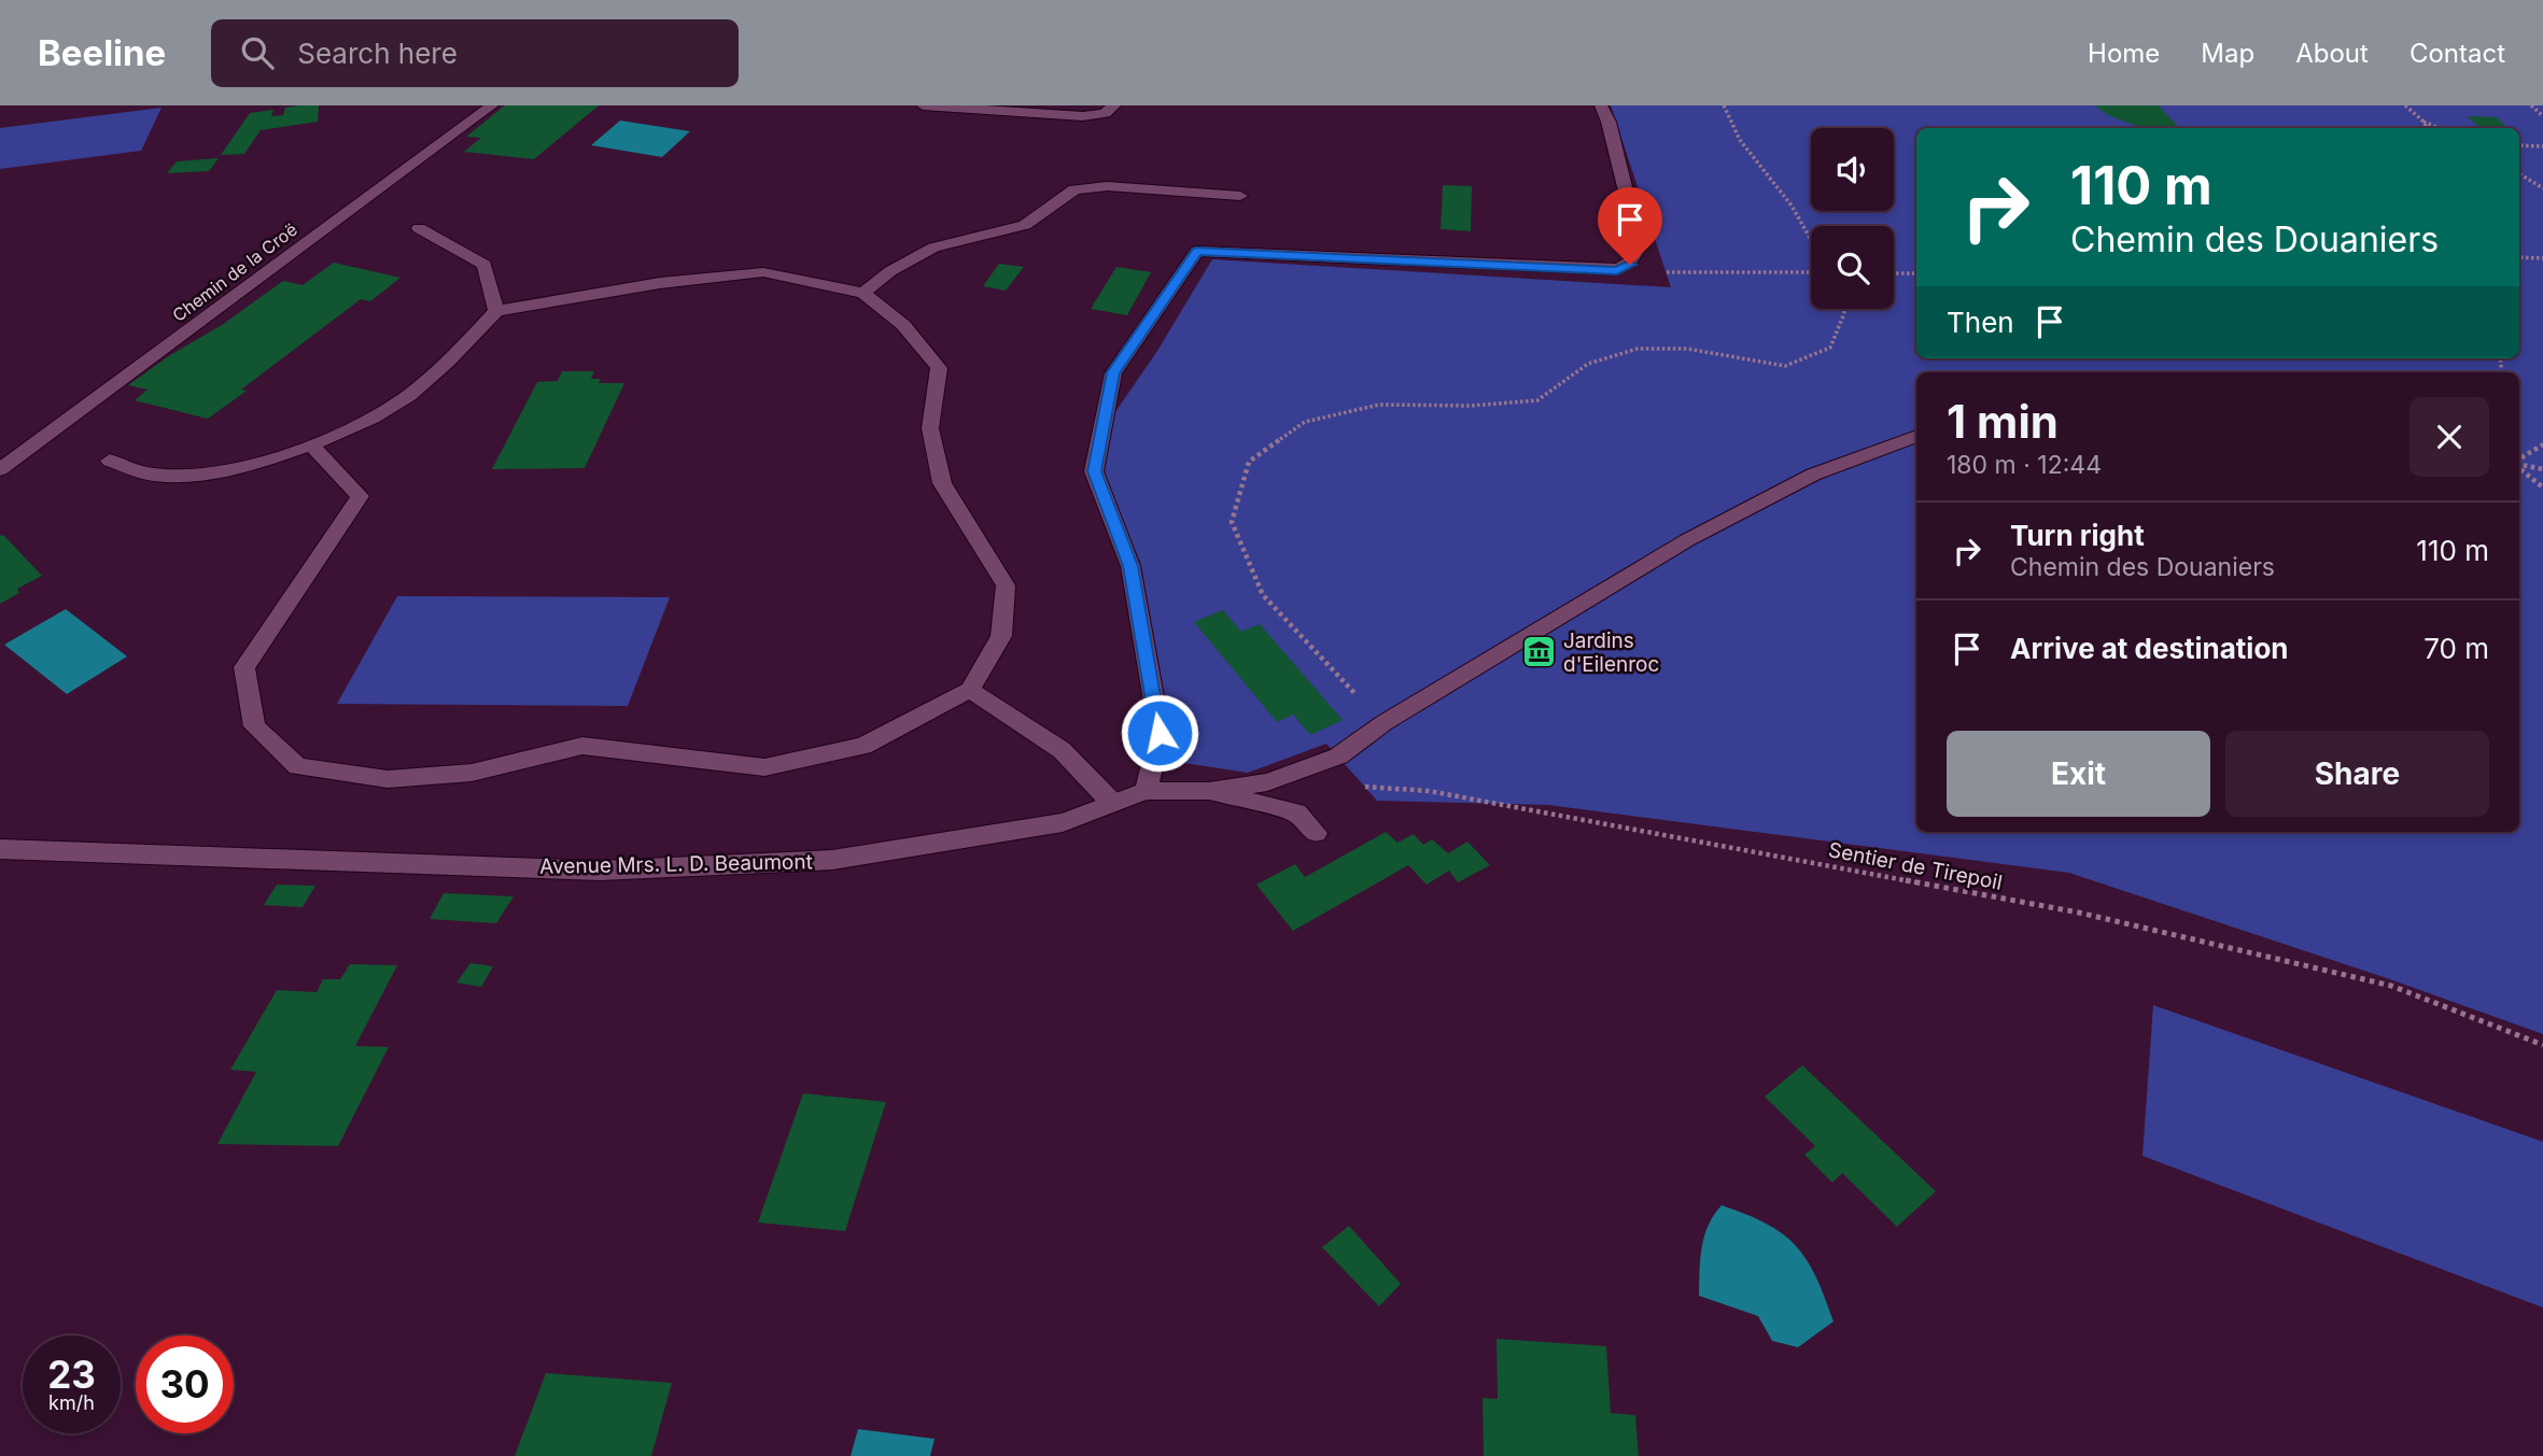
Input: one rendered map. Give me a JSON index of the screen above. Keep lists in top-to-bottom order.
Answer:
{
  "streets": {
    "street": ["Chemin de la Croë", "Avenue Mrs. L. D. Beaumont"],
    "path": ["Sentier de Tirepoil"]
  },
  "places": {
    "museum": ["Jardins d'Eilenroc"]
  },
  "page": {
    "header": "Beeline",
    "search": "Search here",
    "nav": [
      "Home",
      "Map",
      "About",
      "Contact"
    ],
    "turn": ["110 m", "Chemin des Douaniers"],
    "then": "Then",
    "heading": ["1 min", "180 m · 12:44"],
    "list": [
      {
        "name": "Turn right",
        "note": "Chemin des Douaniers",
        "value": "110 m"
      },
      {
        "name": "Arrive at destination",
        "value": "70 m"
      }
    ],
    "buttons": ["Exit", "Share"],
    "speed": "23 km/h",
    "limit": "30"
  }
}
